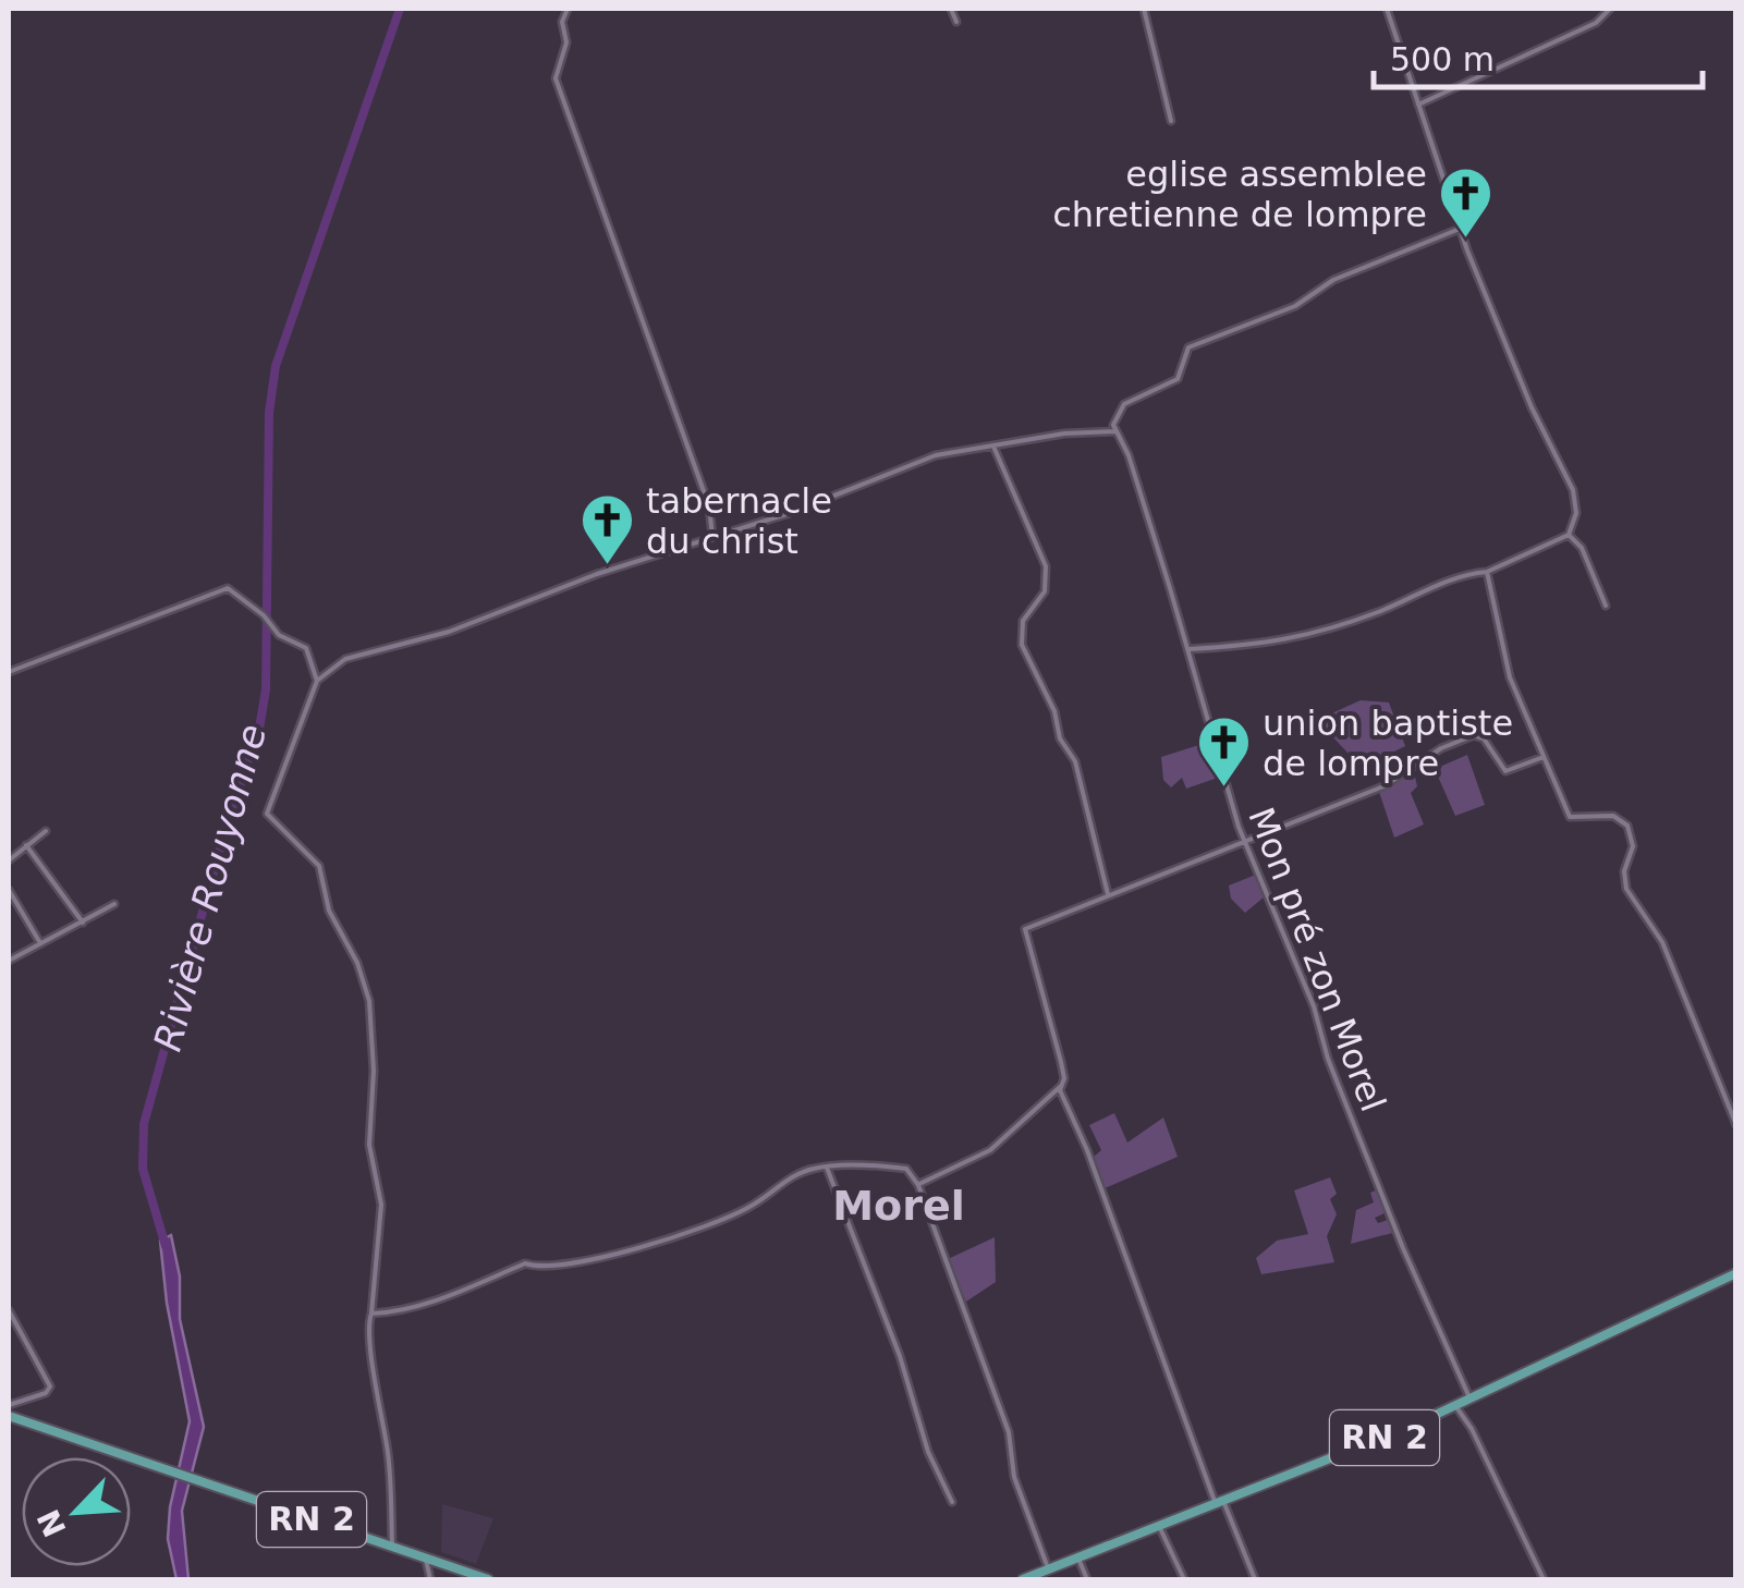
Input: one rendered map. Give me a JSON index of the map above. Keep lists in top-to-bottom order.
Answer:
{
  "streets": {
    "main road": ["RN 2"],
    "street": ["Mon pré zon Morel"]
  },
  "crossings": [
    ["Mon pré zon Morel", "RN 2"]
  ],
  "districts": ["Morel"],
  "water": ["Rivière Rouyonne"],
  "places": {
    "church": ["eglise assemblee chretienne de lompre", "tabernacle du christ", "union baptiste de lompre"]
  },
  "scale_bar": "500 m",
  "north": "bottom left"
}
